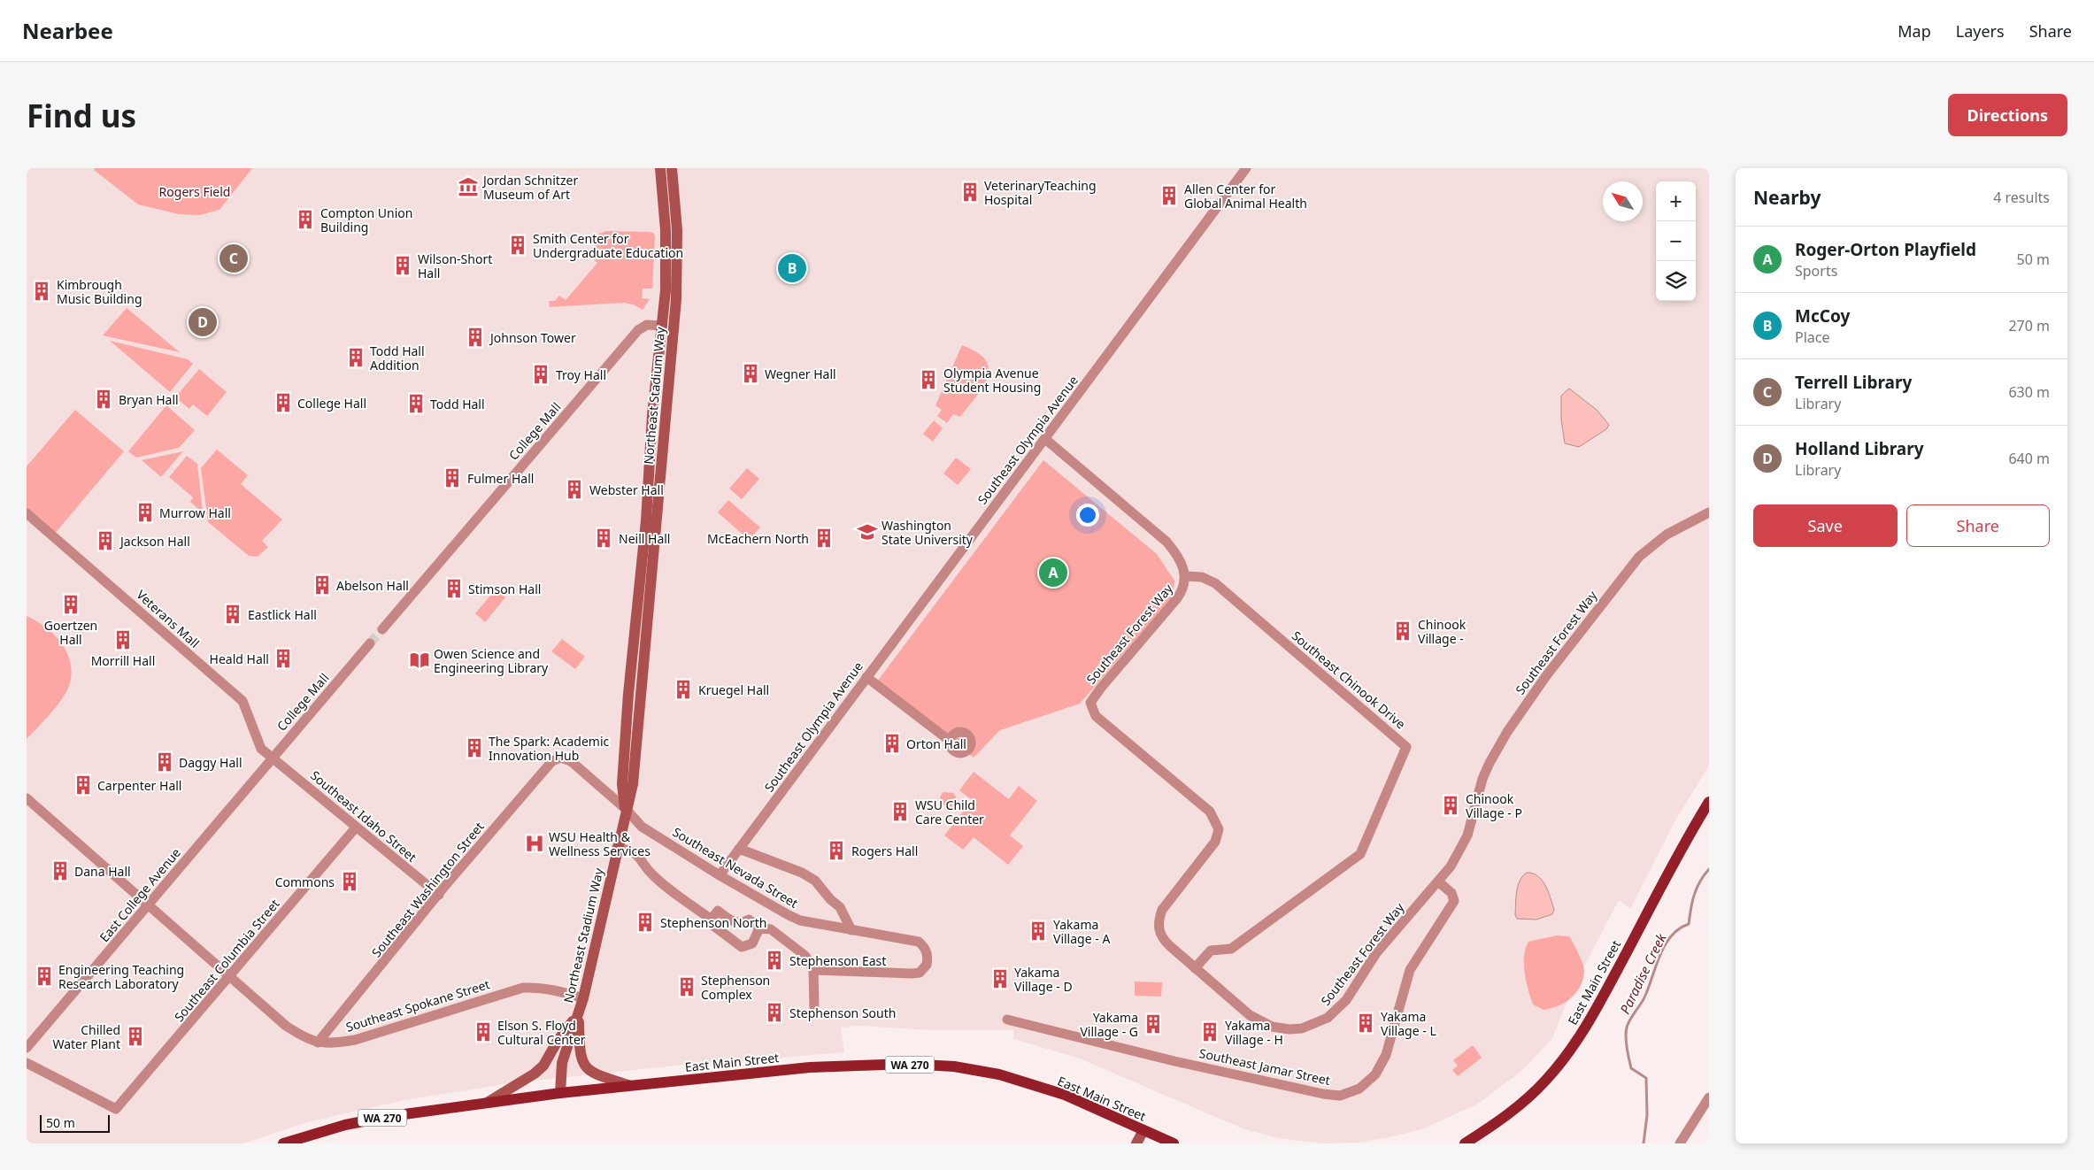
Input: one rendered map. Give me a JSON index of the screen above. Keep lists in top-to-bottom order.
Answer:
{
  "streets": {
    "main road": ["Northeast Stadium Way", "East Main Street", "WA 270"],
    "street": [
      "College Mall",
      "Southeast Olympia Avenue",
      "Veterans Mall",
      "Southeast Forest Way",
      "Southeast Chinook Drive",
      "Southeast Idaho Street",
      "Southeast Nevada Street",
      "Southeast Washington Street",
      "East College Avenue",
      "Southeast Columbia Street",
      "Southeast Spokane Street",
      "Southeast Jamar Street"
    ]
  },
  "crossings": [
    ["Northeast Stadium Way", "College Mall"],
    ["Northeast Stadium Way", "Southeast Nevada Street"],
    ["Northeast Stadium Way", "East Main Street"],
    ["Northeast Stadium Way", "Southeast Spokane Street"],
    ["College Mall", "Veterans Mall"],
    ["College Mall", "Southeast Idaho Street"],
    ["College Mall", "East College Avenue"],
    ["Southeast Olympia Avenue", "Southeast Forest Way"],
    ["Southeast Olympia Avenue", "Southeast Nevada Street"],
    ["Veterans Mall", "Southeast Idaho Street"],
    ["Veterans Mall", "East College Avenue"],
    ["Southeast Forest Way", "Southeast Chinook Drive"],
    ["Southeast Forest Way", "Southeast Jamar Street"],
    ["Southeast Idaho Street", "Southeast Washington Street"],
    ["Southeast Idaho Street", "East College Avenue"],
    ["Southeast Idaho Street", "Southeast Columbia Street"],
    ["Southeast Nevada Street", "Southeast Washington Street"],
    ["Southeast Washington Street", "Southeast Spokane Street"],
    ["East College Avenue", "Southeast Spokane Street"],
    ["Southeast Columbia Street", "Southeast Spokane Street"]
  ],
  "water": ["Paradise Creek"],
  "parks": ["Rogers Field"],
  "places": {
    "museum": ["Jordan Schnitzer Museum of Art"],
    "building": [
      "VeterinaryTeaching Hospital",
      "Allen Center for Global Animal Health",
      "Compton Union Building",
      "Smith Center for Undergraduate Education",
      "Wilson-Short Hall",
      "Kimbrough Music Building",
      "Johnson Tower",
      "Todd Hall Addition",
      "Wegner Hall",
      "Troy Hall",
      "Olympia Avenue Student Housing",
      "Bryan Hall",
      "College Hall",
      "Todd Hall",
      "Fulmer Hall",
      "Webster Hall",
      "Murrow Hall",
      "Neill Hall",
      "McEachern North",
      "Jackson Hall",
      "Abelson Hall",
      "Stimson Hall",
      "Goertzen Hall",
      "Eastlick Hall",
      "Chinook Village -",
      "Morrill Hall",
      "Heald Hall",
      "Kruegel Hall",
      "Orton Hall",
      "The Spark: Academic Innovation Hub",
      "Daggy Hall",
      "Carpenter Hall",
      "Chinook Village - P",
      "WSU Child Care Center",
      "Rogers Hall",
      "Dana Hall",
      "Commons",
      "Stephenson North",
      "Yakama Village - A",
      "Stephenson East",
      "Engineering Teaching Research Laboratory",
      "Yakama Village - D",
      "Stephenson Complex",
      "Stephenson South",
      "Yakama Village - L",
      "Yakama Village - G",
      "Elson S. Floyd Cultural Center",
      "Yakama Village - H",
      "Chilled Water Plant"
    ],
    "school or university": ["Washington State University"],
    "library": ["Owen Science and Engineering Library"],
    "hospital": ["WSU Health & Wellness Services"]
  },
  "scale_bar": "50 m",
  "north": "top left",
  "page": {
    "header": "Nearbee",
    "nav": ["Map", "Layers", "Share"],
    "buttons": [
      "Directions",
      ["Save", "Share"]
    ],
    "title": "Find us",
    "heading": ["Nearby", "4 results"],
    "map_buttons": ["+", "−"],
    "list": [
      {
        "mark": "A",
        "name": "Roger-Orton Playfield",
        "note": "Sports",
        "value": "50 m"
      },
      {
        "mark": "B",
        "name": "McCoy",
        "note": "Place",
        "value": "270 m"
      },
      {
        "mark": "C",
        "name": "Terrell Library",
        "note": "Library",
        "value": "630 m"
      },
      {
        "mark": "D",
        "name": "Holland Library",
        "note": "Library",
        "value": "640 m"
      }
    ],
    "pins": [
      "C",
      "B",
      "D",
      "A"
    ],
    "scale": "50 m"
  }
}
